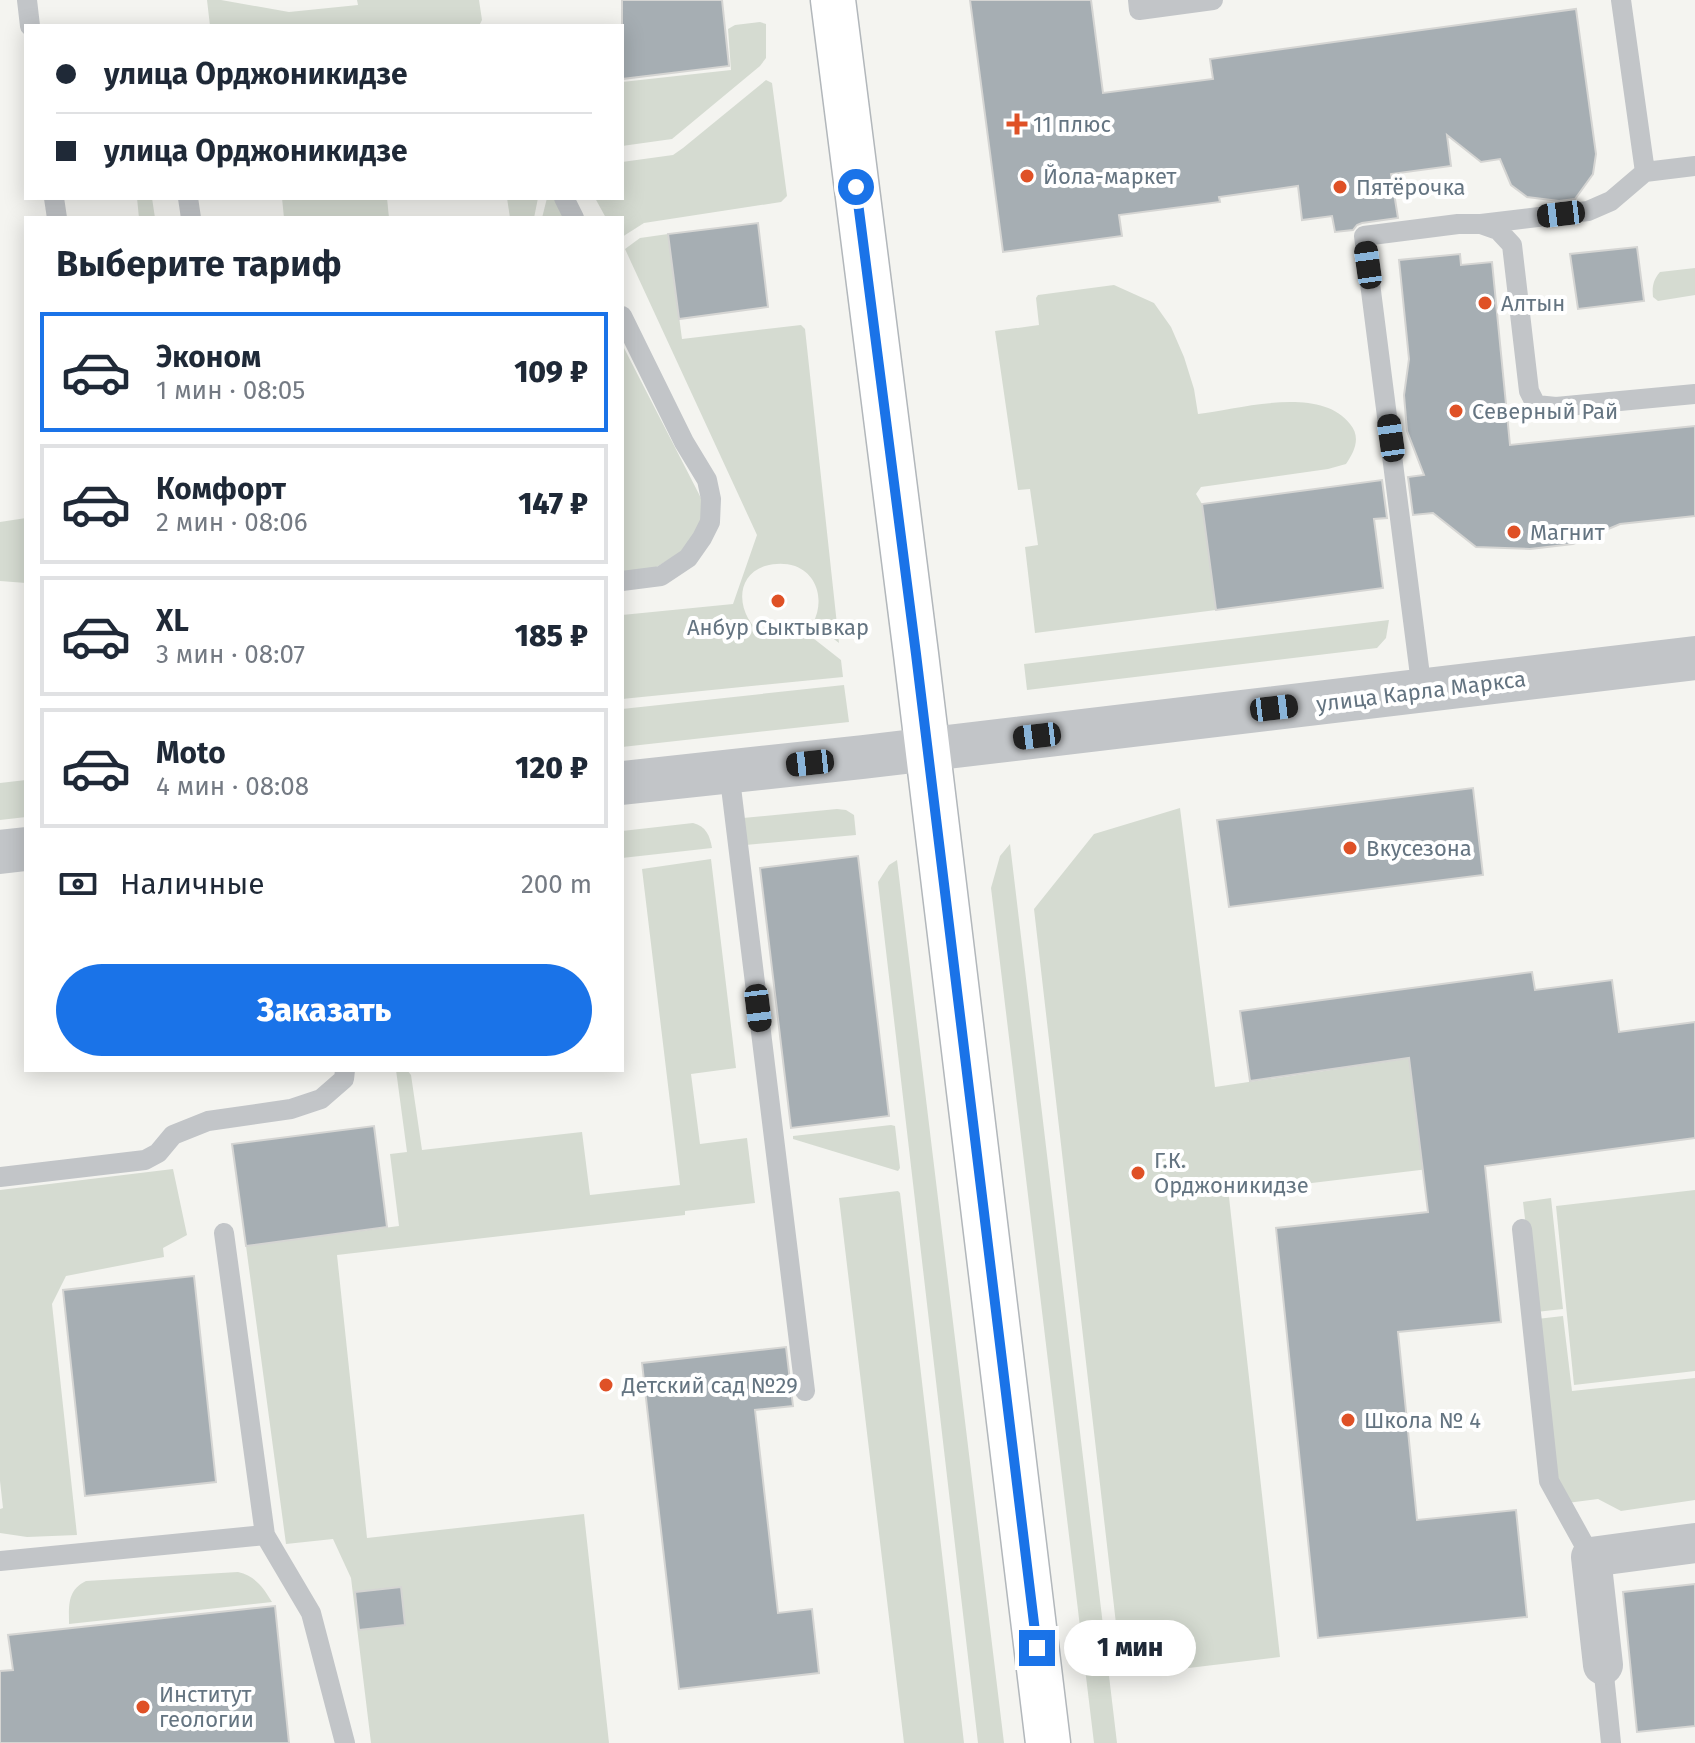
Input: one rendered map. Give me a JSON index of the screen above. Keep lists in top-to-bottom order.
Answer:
{
  "streets": {
    "street": ["улица Карла Маркса"]
  },
  "places": {
    "health": ["11 плюс"],
    "other": [
      "Йола-маркет",
      "Пятёрочка",
      "Алтын",
      "Северный Рай",
      "Магнит",
      "Анбур Сыктывкар",
      "Вкусезона",
      "Г.К. Орджоникидзе",
      "Детский сад №29",
      "Школа № 4",
      "Институт геологии"
    ]
  },
  "page": {
    "banner": ["улица Орджоникидзе", "улица Орджоникидзе"],
    "heading": "Выберите тариф",
    "list": [
      {
        "name": "Эконом",
        "note": "1 мин · 08:05",
        "value": "109 ₽"
      },
      {
        "name": "Комфорт",
        "note": "2 мин · 08:06",
        "value": "147 ₽"
      },
      {
        "name": "XL",
        "note": "3 мин · 08:07",
        "value": "185 ₽"
      },
      {
        "name": "Moto",
        "note": "4 мин · 08:08",
        "value": "120 ₽"
      }
    ],
    "pay": ["Наличные", "200 m"],
    "buttons": "Заказать",
    "bubble": "1 мин"
  }
}
